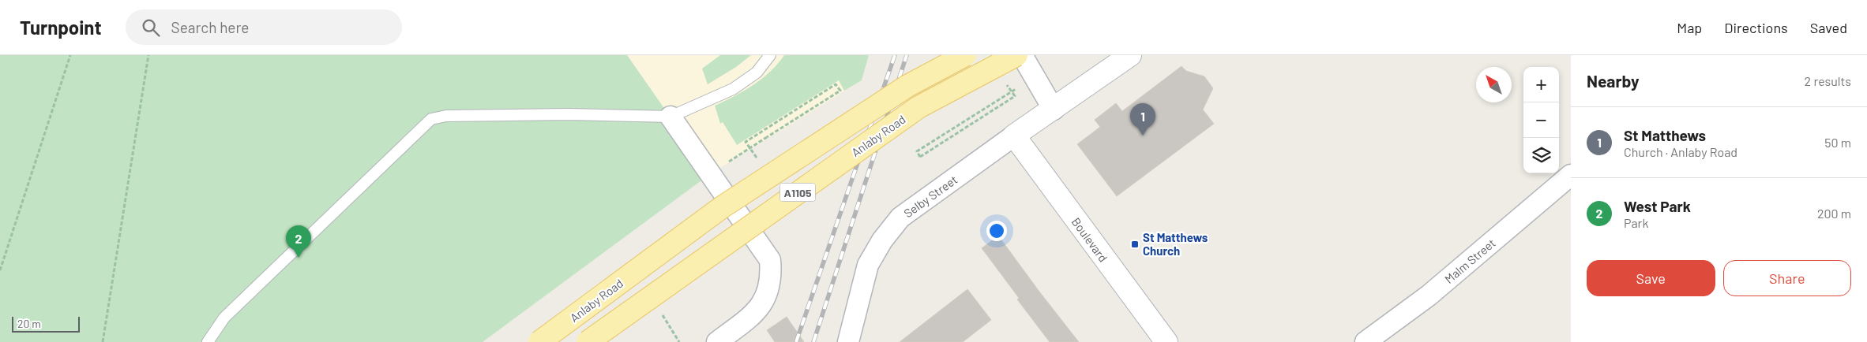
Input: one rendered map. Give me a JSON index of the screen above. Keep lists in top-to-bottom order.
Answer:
{
  "streets": {
    "main road": ["Anlaby Road", "A1105"],
    "street": ["Selby Street", "Boulevard", "Malm Street"]
  },
  "crossings": [
    ["Selby Street", "Boulevard"]
  ],
  "places": {
    "transit": ["St Matthews Church"]
  },
  "scale_bar": "20 m",
  "north": "top left",
  "page": {
    "header": "Turnpoint",
    "search": "Search here",
    "nav": ["Map", "Directions", "Saved"],
    "heading": ["Nearby", "2 results"],
    "map_buttons": ["+", "−"],
    "pins": ["1", "2"],
    "list": [
      {
        "mark": "1",
        "name": "St Matthews",
        "note": "Church · Anlaby Road",
        "value": "50 m"
      },
      {
        "mark": "2",
        "name": "West Park",
        "note": "Park",
        "value": "200 m"
      }
    ],
    "buttons": ["Save", "Share"],
    "scale": "20 m"
  }
}
